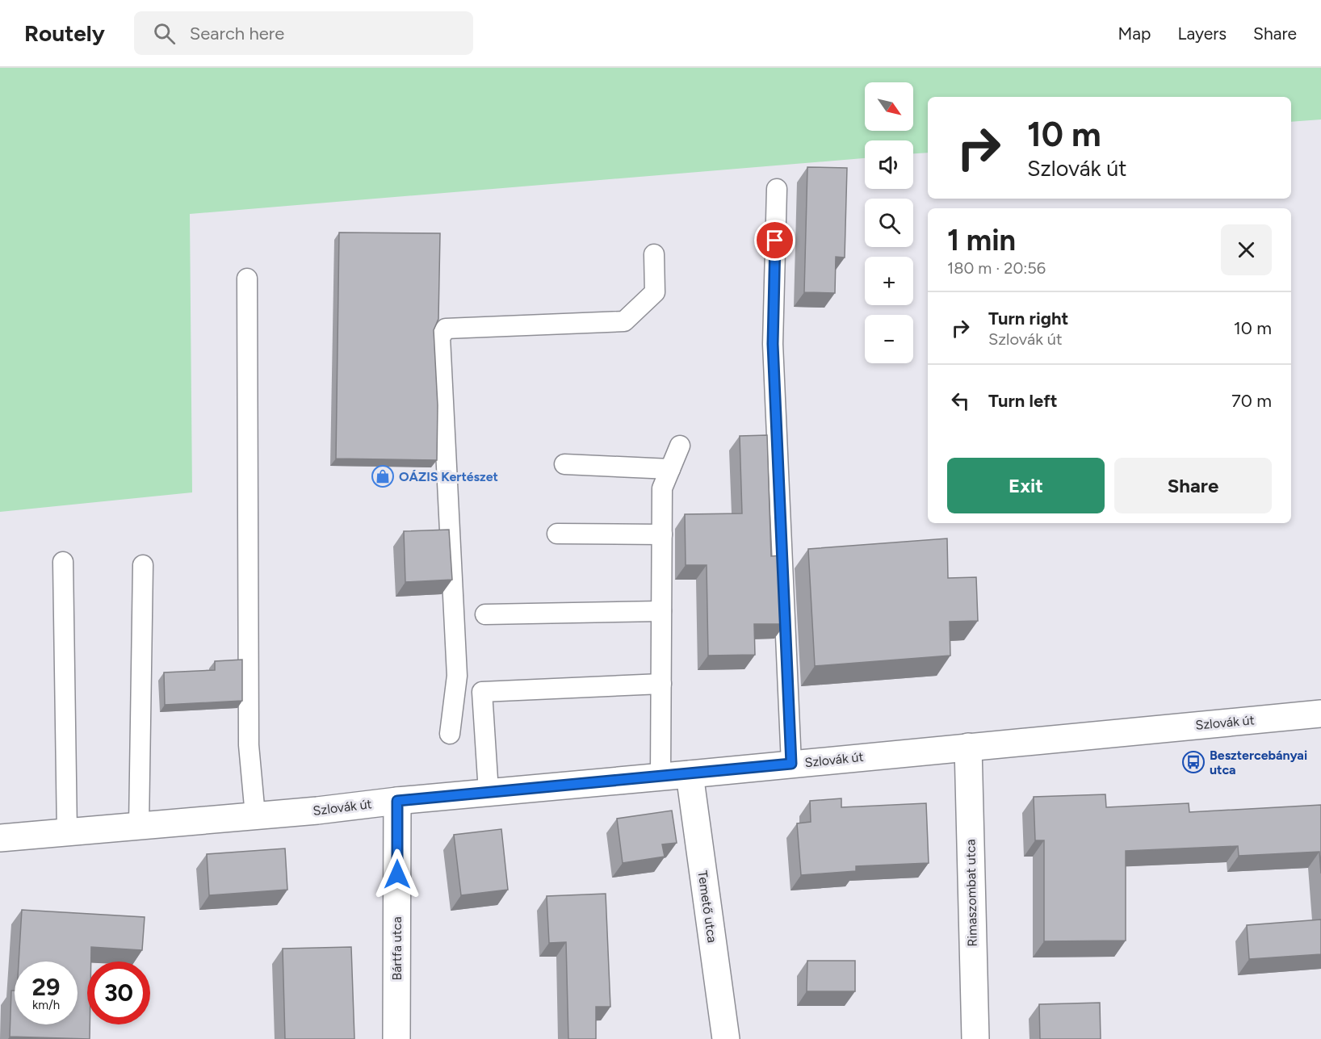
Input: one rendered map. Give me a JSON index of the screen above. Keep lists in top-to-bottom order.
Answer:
{
  "streets": {
    "main road": [
      "Szlovák út",
      "Rimaszombat utca",
      "Temető utca",
      "Bártfa utca"
    ]
  },
  "crossings": [
    ["Szlovák út", "Rimaszombat utca"],
    ["Szlovák út", "Temető utca"],
    ["Szlovák út", "Bártfa utca"]
  ],
  "places": {
    "shop": ["OÁZIS Kertészet"],
    "bus stop": ["Besztercebányai utca"]
  },
  "north": "bottom right",
  "page": {
    "header": "Routely",
    "search": "Search here",
    "nav": ["Map", "Layers", "Share"],
    "map_buttons": ["+", "−"],
    "turn": ["10 m", "Szlovák út"],
    "heading": ["1 min", "180 m · 20:56"],
    "list": [
      {
        "name": "Turn right",
        "note": "Szlovák út",
        "value": "10 m"
      },
      {
        "name": "Turn left",
        "value": "70 m"
      }
    ],
    "buttons": ["Exit", "Share"],
    "speed": "29 km/h",
    "limit": "30"
  }
}
